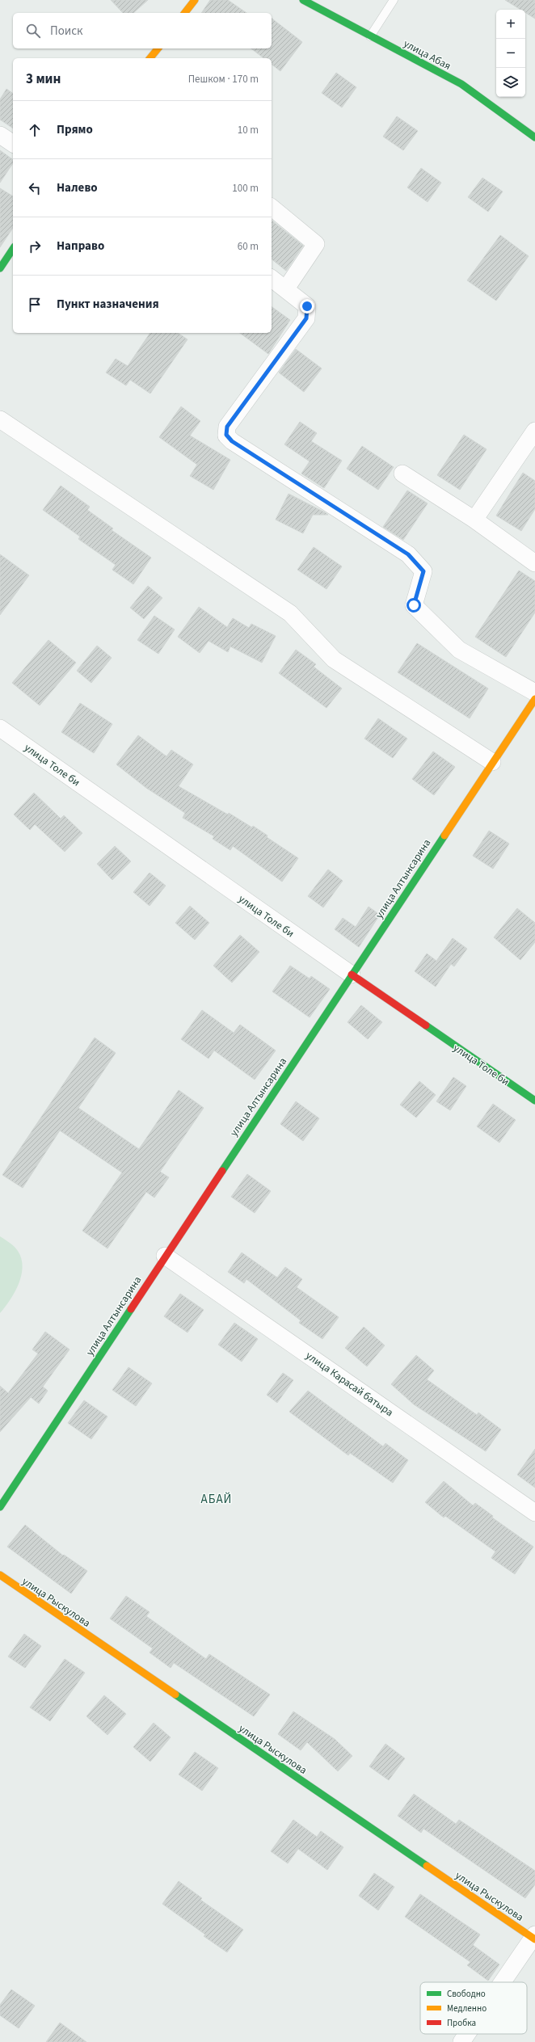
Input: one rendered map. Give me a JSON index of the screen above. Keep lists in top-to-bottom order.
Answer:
{
  "streets": {
    "street": [
      "улица Абая",
      "улица Толе би",
      "улица Алтынсарина",
      "улица Карасай батыра",
      "улица Рыскулова"
    ]
  },
  "crossings": [
    ["улица Толе би", "улица Алтынсарина"],
    ["улица Алтынсарина", "улица Карасай батыра"]
  ],
  "districts": ["АБАЙ"],
  "legend": ["Свободно", "Медленно", "Пробка"],
  "page": {
    "map_buttons": ["+", "−"],
    "search": "Поиск",
    "heading": ["3 мин", "Пешком · 170 m"],
    "list": [
      ["Прямо", "10 m"],
      ["Налево", "100 m"],
      ["Направо", "60 m"],
      "Пункт назначения"
    ]
  }
}
